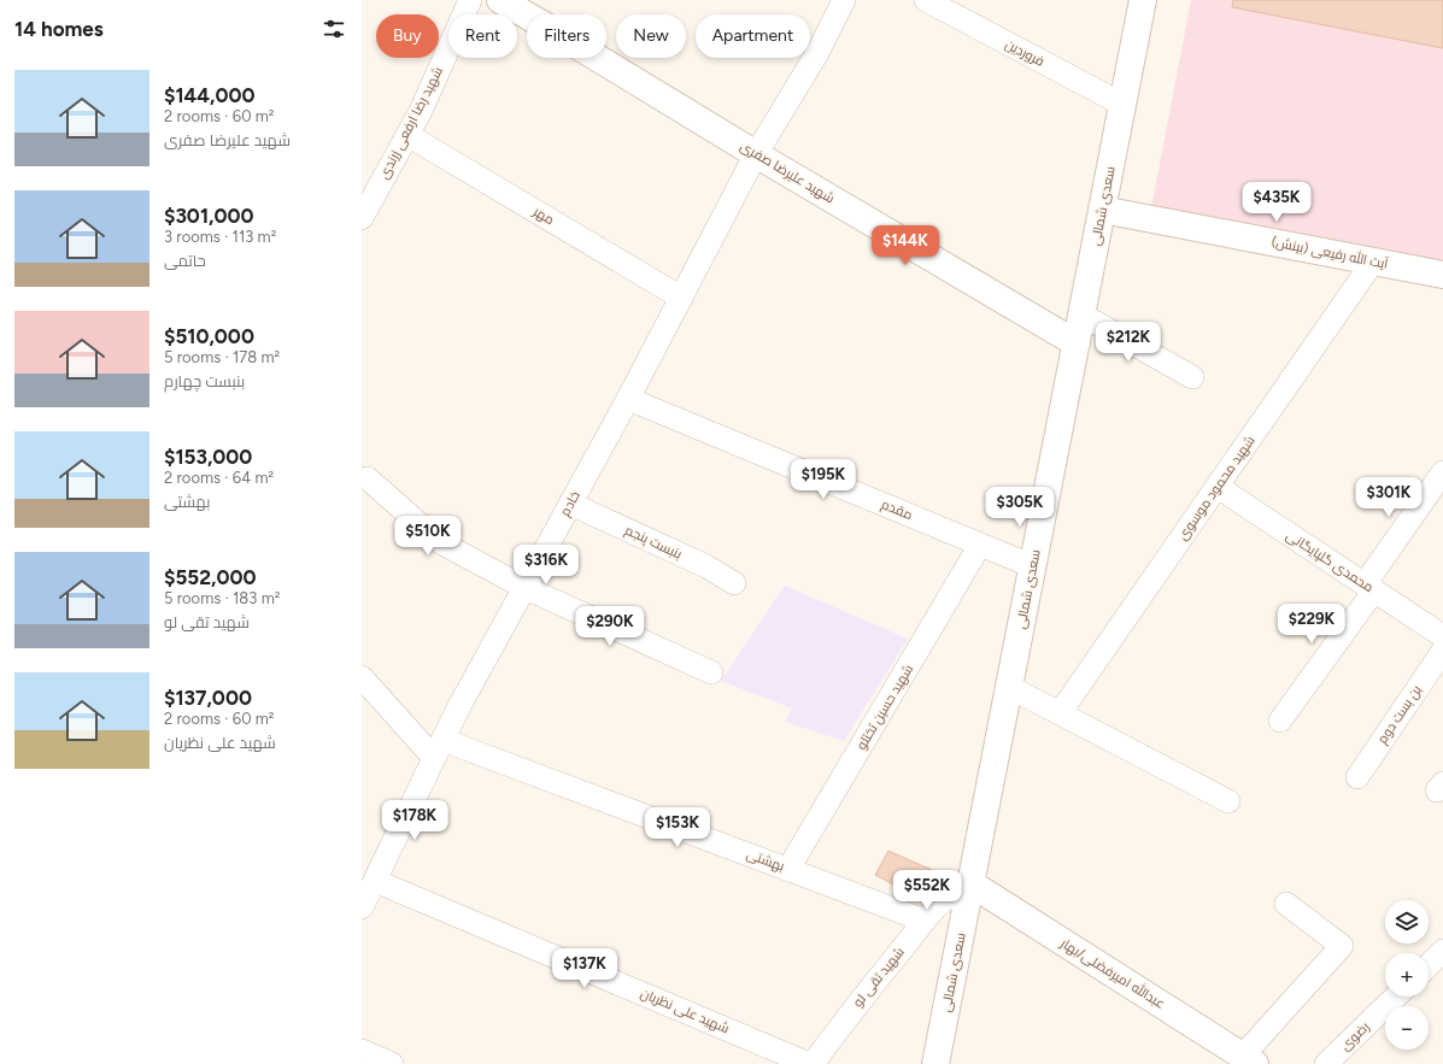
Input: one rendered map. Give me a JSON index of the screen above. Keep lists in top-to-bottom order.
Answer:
{
  "streets": {
    "street": [
      "فروردین",
      "شهید رضا ارفعی زرندی",
      "شهید علیرضا صفری",
      "سعدی شمالی",
      "مهر",
      "آیت الله رفیعی (بینش)",
      "شهید محمود موسوی",
      "خادم",
      "مقدم",
      "بنبست پنجم",
      "محمدی گلپایگانی",
      "شهید حسین تختلو",
      "بن بست دوم",
      "بهشتی",
      "عبدالله امیرفضلی/بهار",
      "شهید تقی لو",
      "شهید علی نظریان",
      "رضوی"
    ]
  },
  "crossings": [
    ["فروردین", "سعدی شمالی"],
    ["شهید رضا ارفعی زرندی", "مهر"],
    ["شهید علیرضا صفری", "سعدی شمالی"],
    ["شهید علیرضا صفری", "خادم"],
    ["سعدی شمالی", "آیت الله رفیعی (بینش)"],
    ["سعدی شمالی", "مقدم"],
    ["سعدی شمالی", "عبدالله امیرفضلی/بهار"],
    ["سعدی شمالی", "شهید تقی لو"],
    ["مهر", "خادم"],
    ["آیت الله رفیعی (بینش)", "شهید محمود موسوی"],
    ["شهید محمود موسوی", "محمدی گلپایگانی"],
    ["خادم", "مقدم"],
    ["خادم", "بنبست پنجم"],
    ["خادم", "بهشتی"],
    ["خادم", "شهید علی نظریان"],
    ["مقدم", "شهید حسین تختلو"],
    ["شهید حسین تختلو", "بهشتی"],
    ["بهشتی", "شهید تقی لو"],
    ["عبدالله امیرفضلی/بهار", "شهید تقی لو"],
    ["شهید تقی لو", "شهید علی نظریان"]
  ],
  "page": {
    "heading": "14 homes",
    "chip": [
      "Buy",
      "Rent",
      "Filters",
      "New",
      "Apartment"
    ],
    "list": [
      {
        "name": "$144,000",
        "note": "2 rooms · 60 m² · شهید علیرضا صفری"
      },
      {
        "name": "$301,000",
        "note": "3 rooms · 113 m² · حاتمی"
      },
      {
        "name": "$510,000",
        "note": "5 rooms · 178 m² · بنبست چهارم"
      },
      {
        "name": "$153,000",
        "note": "2 rooms · 64 m² · بهشتی"
      },
      {
        "name": "$552,000",
        "note": "5 rooms · 183 m² · شهید تقی لو"
      },
      {
        "name": "$137,000",
        "note": "2 rooms · 60 m² · شهید علی نظریان"
      }
    ],
    "price": [
      "$435K",
      "$144K",
      "$212K",
      "$195K",
      "$301K",
      "$305K",
      "$510K",
      "$316K",
      "$229K",
      "$290K",
      "$178K",
      "$153K",
      "$552K",
      "$137K"
    ],
    "map_buttons": ["+", "−"]
  }
}
